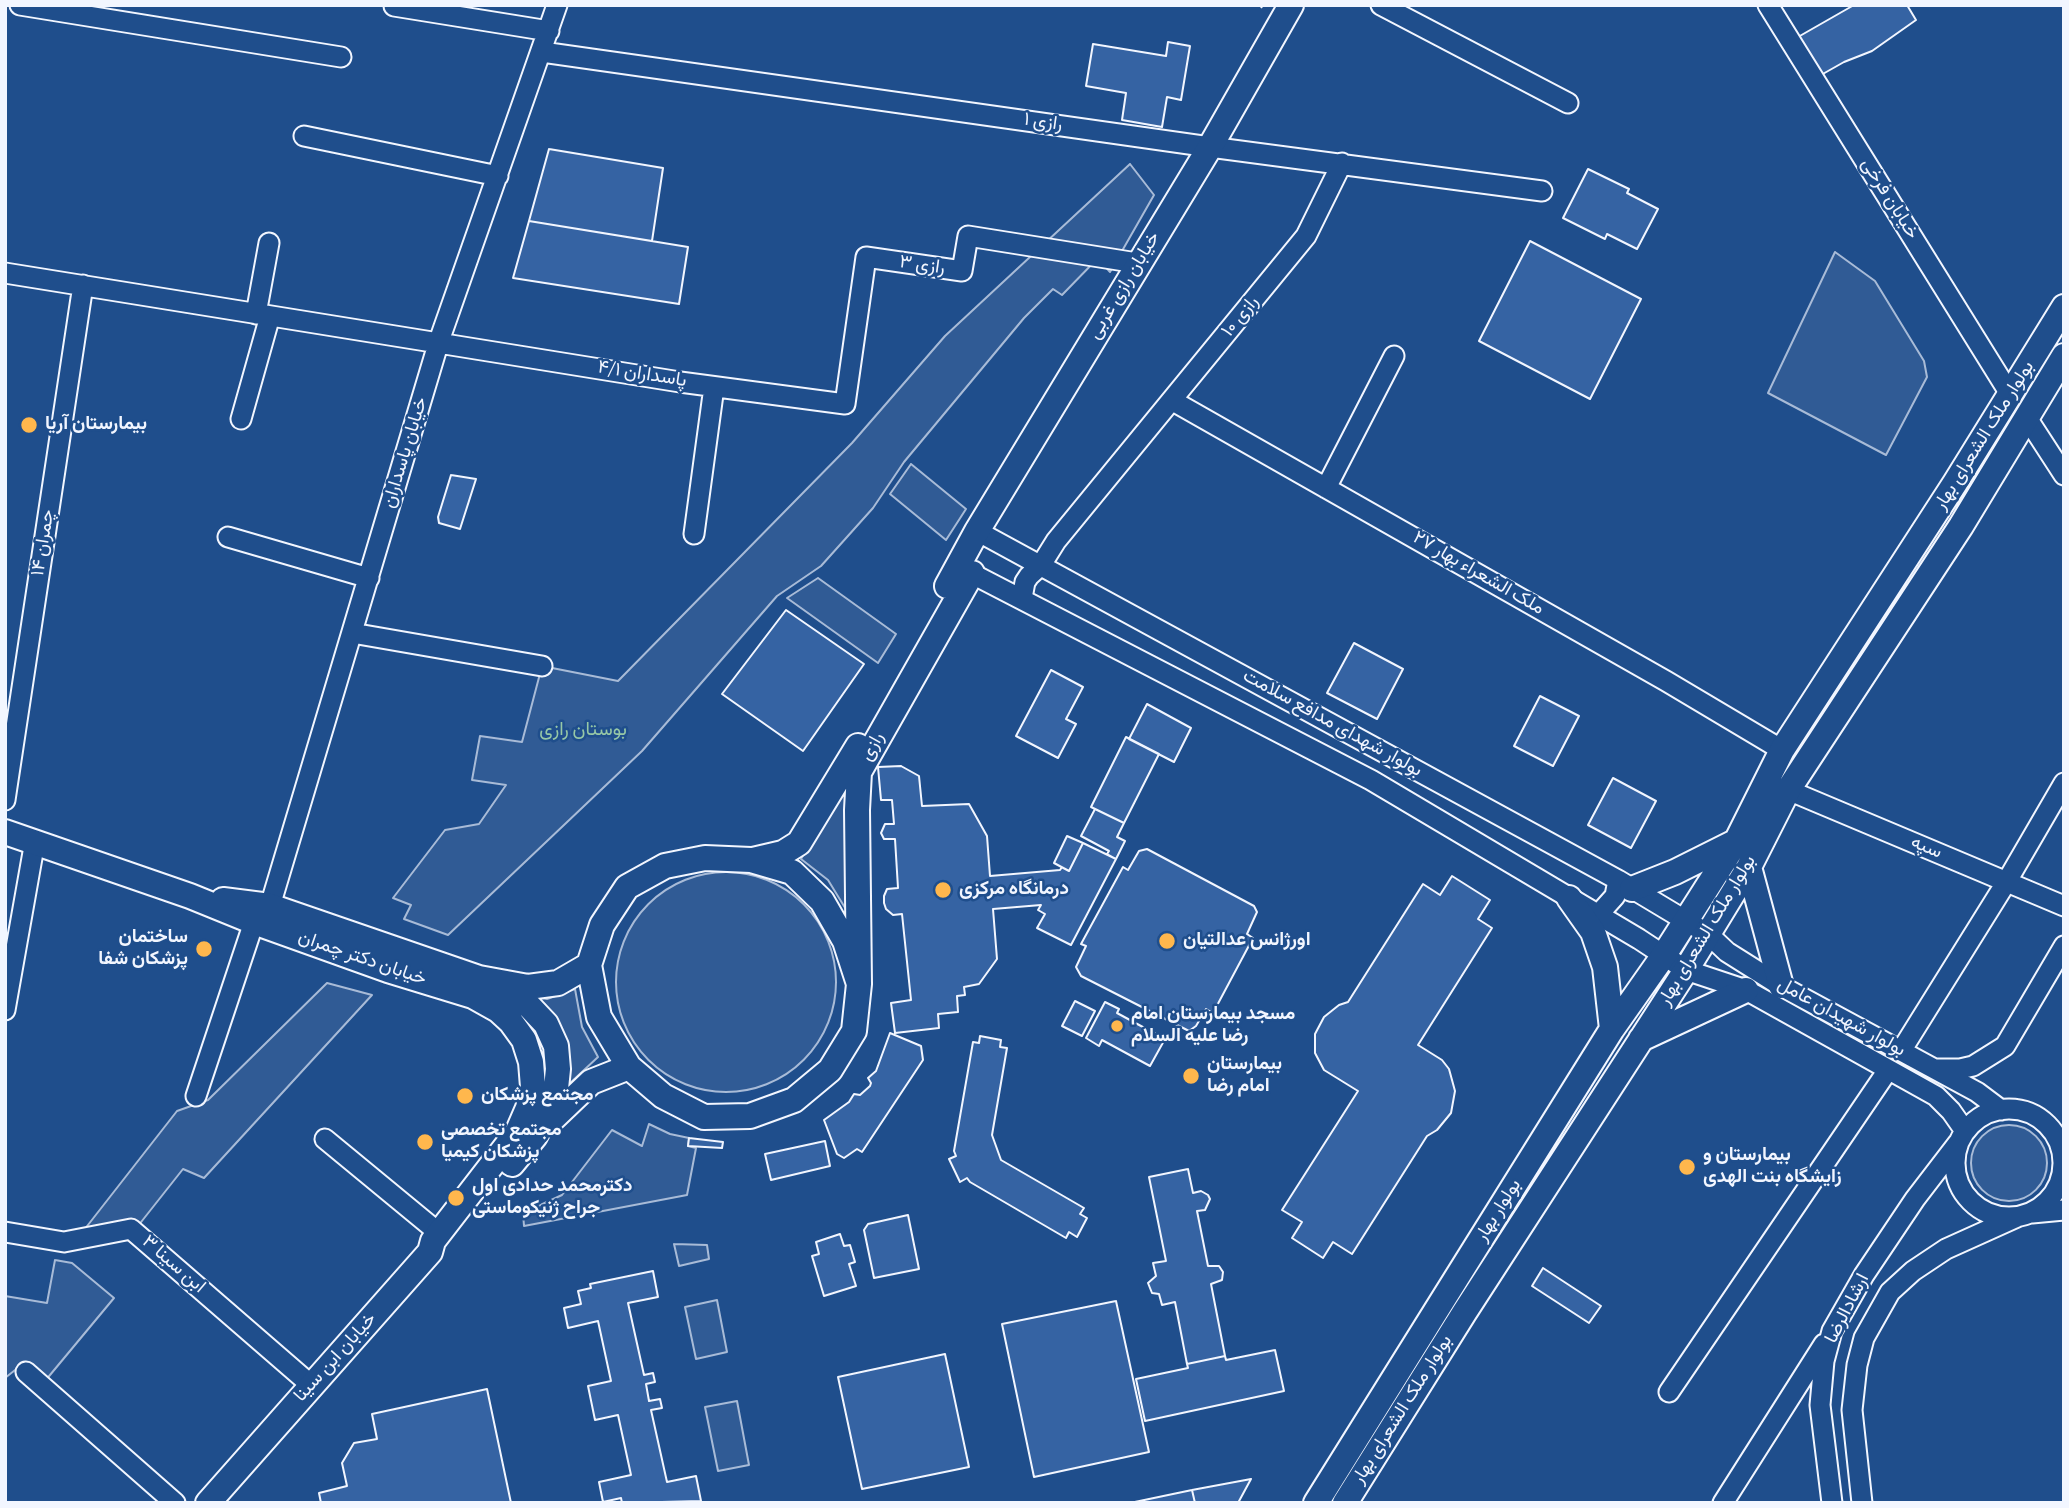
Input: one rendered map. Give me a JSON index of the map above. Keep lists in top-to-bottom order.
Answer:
{
  "streets": {
    "main road": [
      "خیابان رازی غربی",
      "بولوار ملک الشعرای بهار",
      "رازی",
      "خیابان دکتر چمران",
      "بولوار بهار",
      "خیابان ابن سینا"
    ],
    "street": [
      "رازی ۱",
      "خیابان فرخی",
      "رازی ۳",
      "رازی ۱۰",
      "پاسداران ۴/۱",
      "خیابان پاسداران",
      "چمران ۱۴",
      "ملک الشعراء بهار ۲۷",
      "بولوار شهدای مدافع سلامت",
      "سپه",
      "بولوار شهیدان عامل",
      "ابن سینا ۳",
      "ارشادالرضا"
    ]
  },
  "crossings": [
    ["رازی ۱", "خیابان رازی غربی"],
    ["رازی ۱", "خیابان پاسداران"],
    ["خیابان فرخی", "بولوار ملک الشعرای بهار"],
    ["رازی ۳", "خیابان رازی غربی"],
    ["رازی ۳", "پاسداران ۴/۱"],
    ["خیابان رازی غربی", "بولوار شهدای مدافع سلامت"],
    ["خیابان رازی غربی", "رازی"],
    ["رازی ۱۰", "ملک الشعراء بهار ۲۷"],
    ["رازی ۱۰", "بولوار شهدای مدافع سلامت"],
    ["پاسداران ۴/۱", "خیابان پاسداران"],
    ["پاسداران ۴/۱", "چمران ۱۴"],
    ["بولوار ملک الشعرای بهار", "ملک الشعراء بهار ۲۷"],
    ["بولوار ملک الشعرای بهار", "بولوار شهدای مدافع سلامت"],
    ["بولوار ملک الشعرای بهار", "سپه"],
    ["بولوار ملک الشعرای بهار", "بولوار شهیدان عامل"],
    ["بولوار ملک الشعرای بهار", "بولوار بهار"],
    ["خیابان پاسداران", "خیابان دکتر چمران"],
    ["بولوار شهدای مدافع سلامت", "رازی"],
    ["بولوار شهدای مدافع سلامت", "بولوار شهیدان عامل"],
    ["بولوار شهدای مدافع سلامت", "بولوار بهار"],
    ["خیابان دکتر چمران", "خیابان ابن سینا"],
    ["بولوار شهیدان عامل", "بولوار بهار"],
    ["بولوار شهیدان عامل", "ارشادالرضا"],
    ["ابن سینا ۳", "خیابان ابن سینا"]
  ],
  "parks": ["بوستان رازی"],
  "places": [
    "بیمارستان آریا",
    "درمانگاه مرکزی",
    "اورژانس عدالتیان",
    "ساختمان پزشکان شفا",
    "مسجد بیمارستان امام رضا علیه السلام",
    "بیمارستان امام رضا",
    "مجتمع پزشکان",
    "مجتمع تخصصی پزشکان کیمیا",
    "بیمارستان و زایشگاه بنت الهدی",
    "دکترمحمد حدادی اول جراح ژنیکوماستی"
  ]
}
